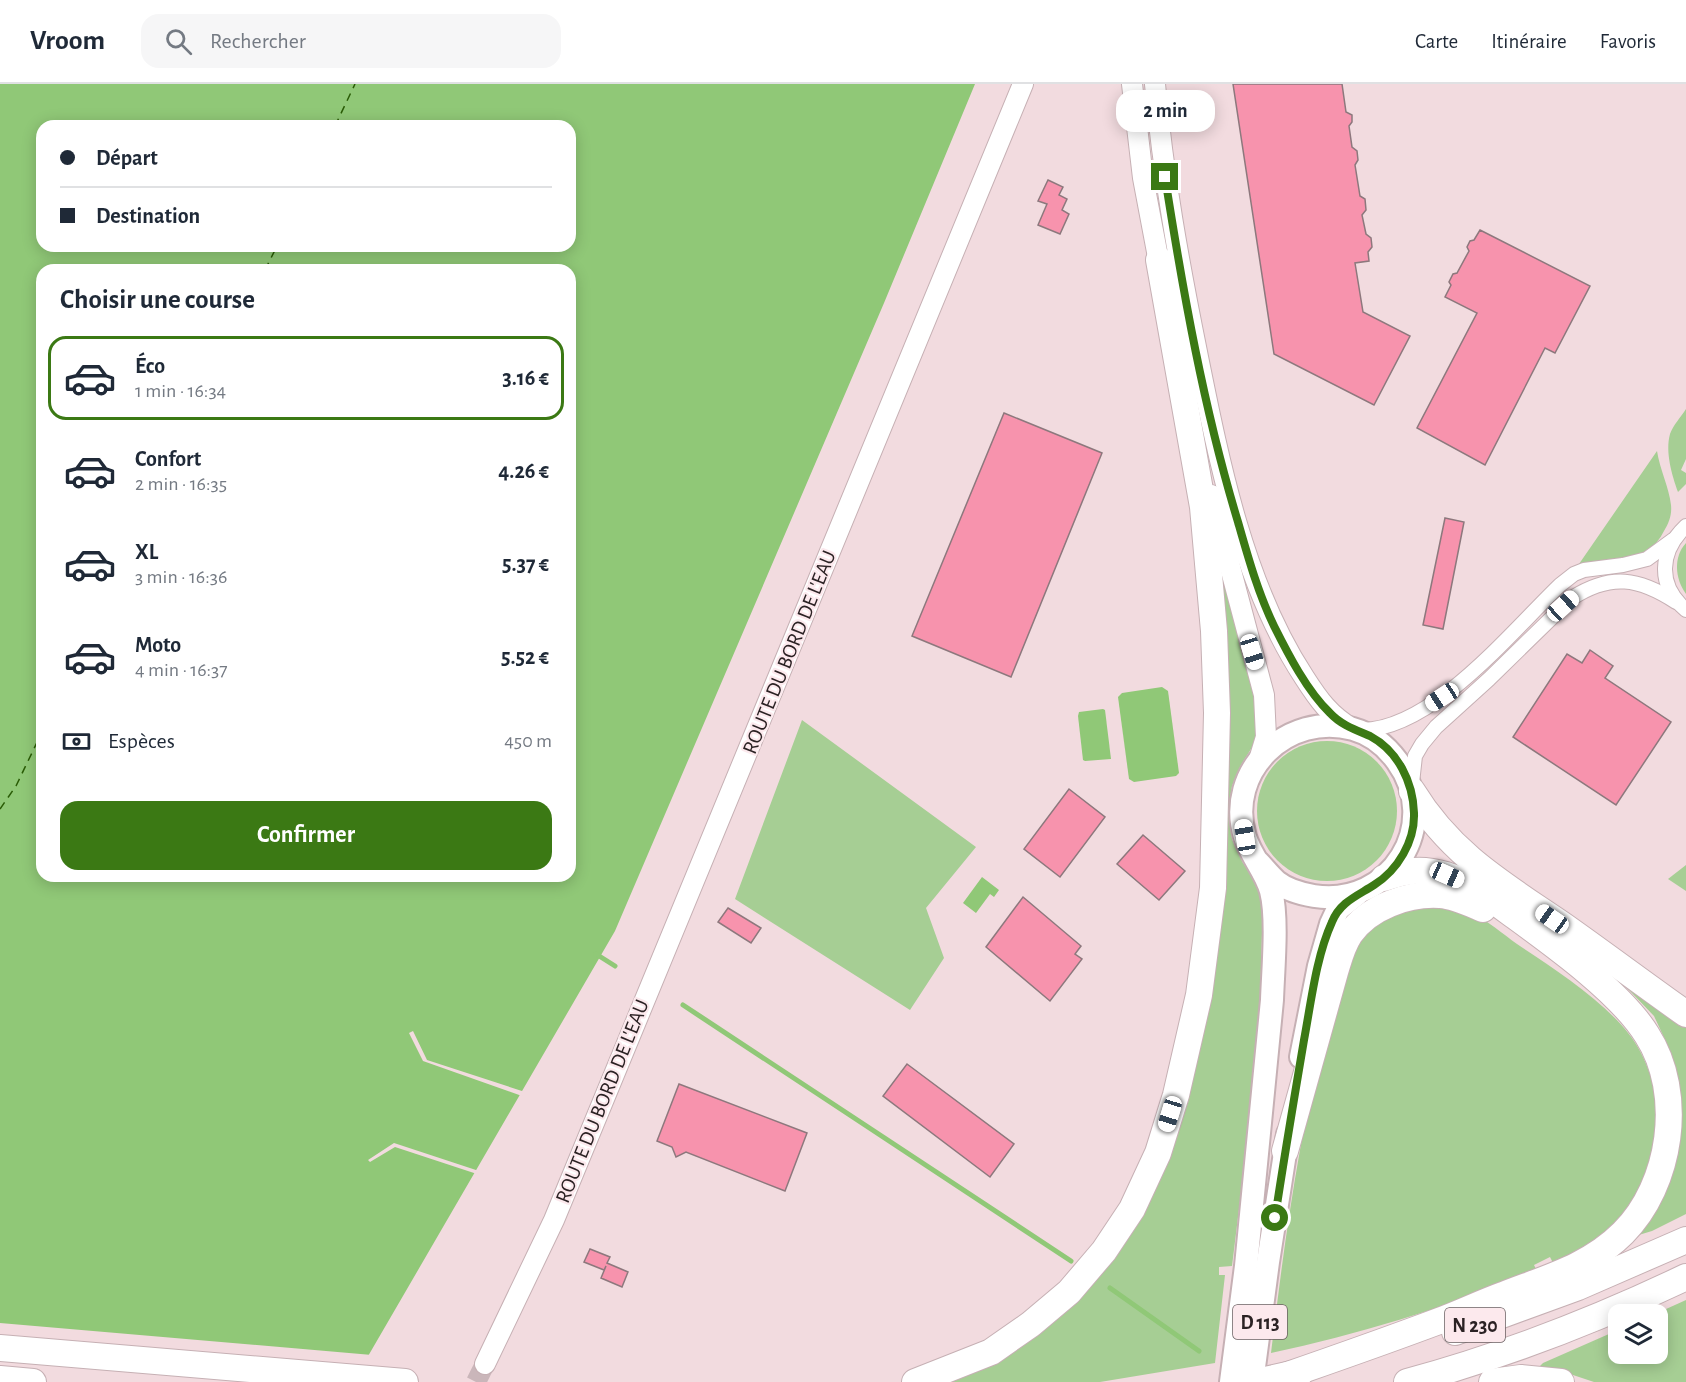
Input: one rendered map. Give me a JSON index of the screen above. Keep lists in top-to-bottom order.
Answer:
{
  "streets": {
    "highway": ["N 230"],
    "main road": ["D 113"],
    "street": ["ROUTE DU BORD DE L'EAU"]
  },
  "crossings": [
    ["D 113", "N 230"]
  ],
  "page": {
    "header": "Vroom",
    "search": "Rechercher",
    "nav": ["Carte", "Itinéraire", "Favoris"],
    "bubble": "2 min",
    "banner": ["Départ", "Destination"],
    "heading": "Choisir une course",
    "list": [
      {
        "name": "Éco",
        "note": "1 min · 16:34",
        "value": "3.16 €"
      },
      {
        "name": "Confort",
        "note": "2 min · 16:35",
        "value": "4.26 €"
      },
      {
        "name": "XL",
        "note": "3 min · 16:36",
        "value": "5.37 €"
      },
      {
        "name": "Moto",
        "note": "4 min · 16:37",
        "value": "5.52 €"
      }
    ],
    "pay": ["Espèces", "450 m"],
    "buttons": "Confirmer"
  }
}
